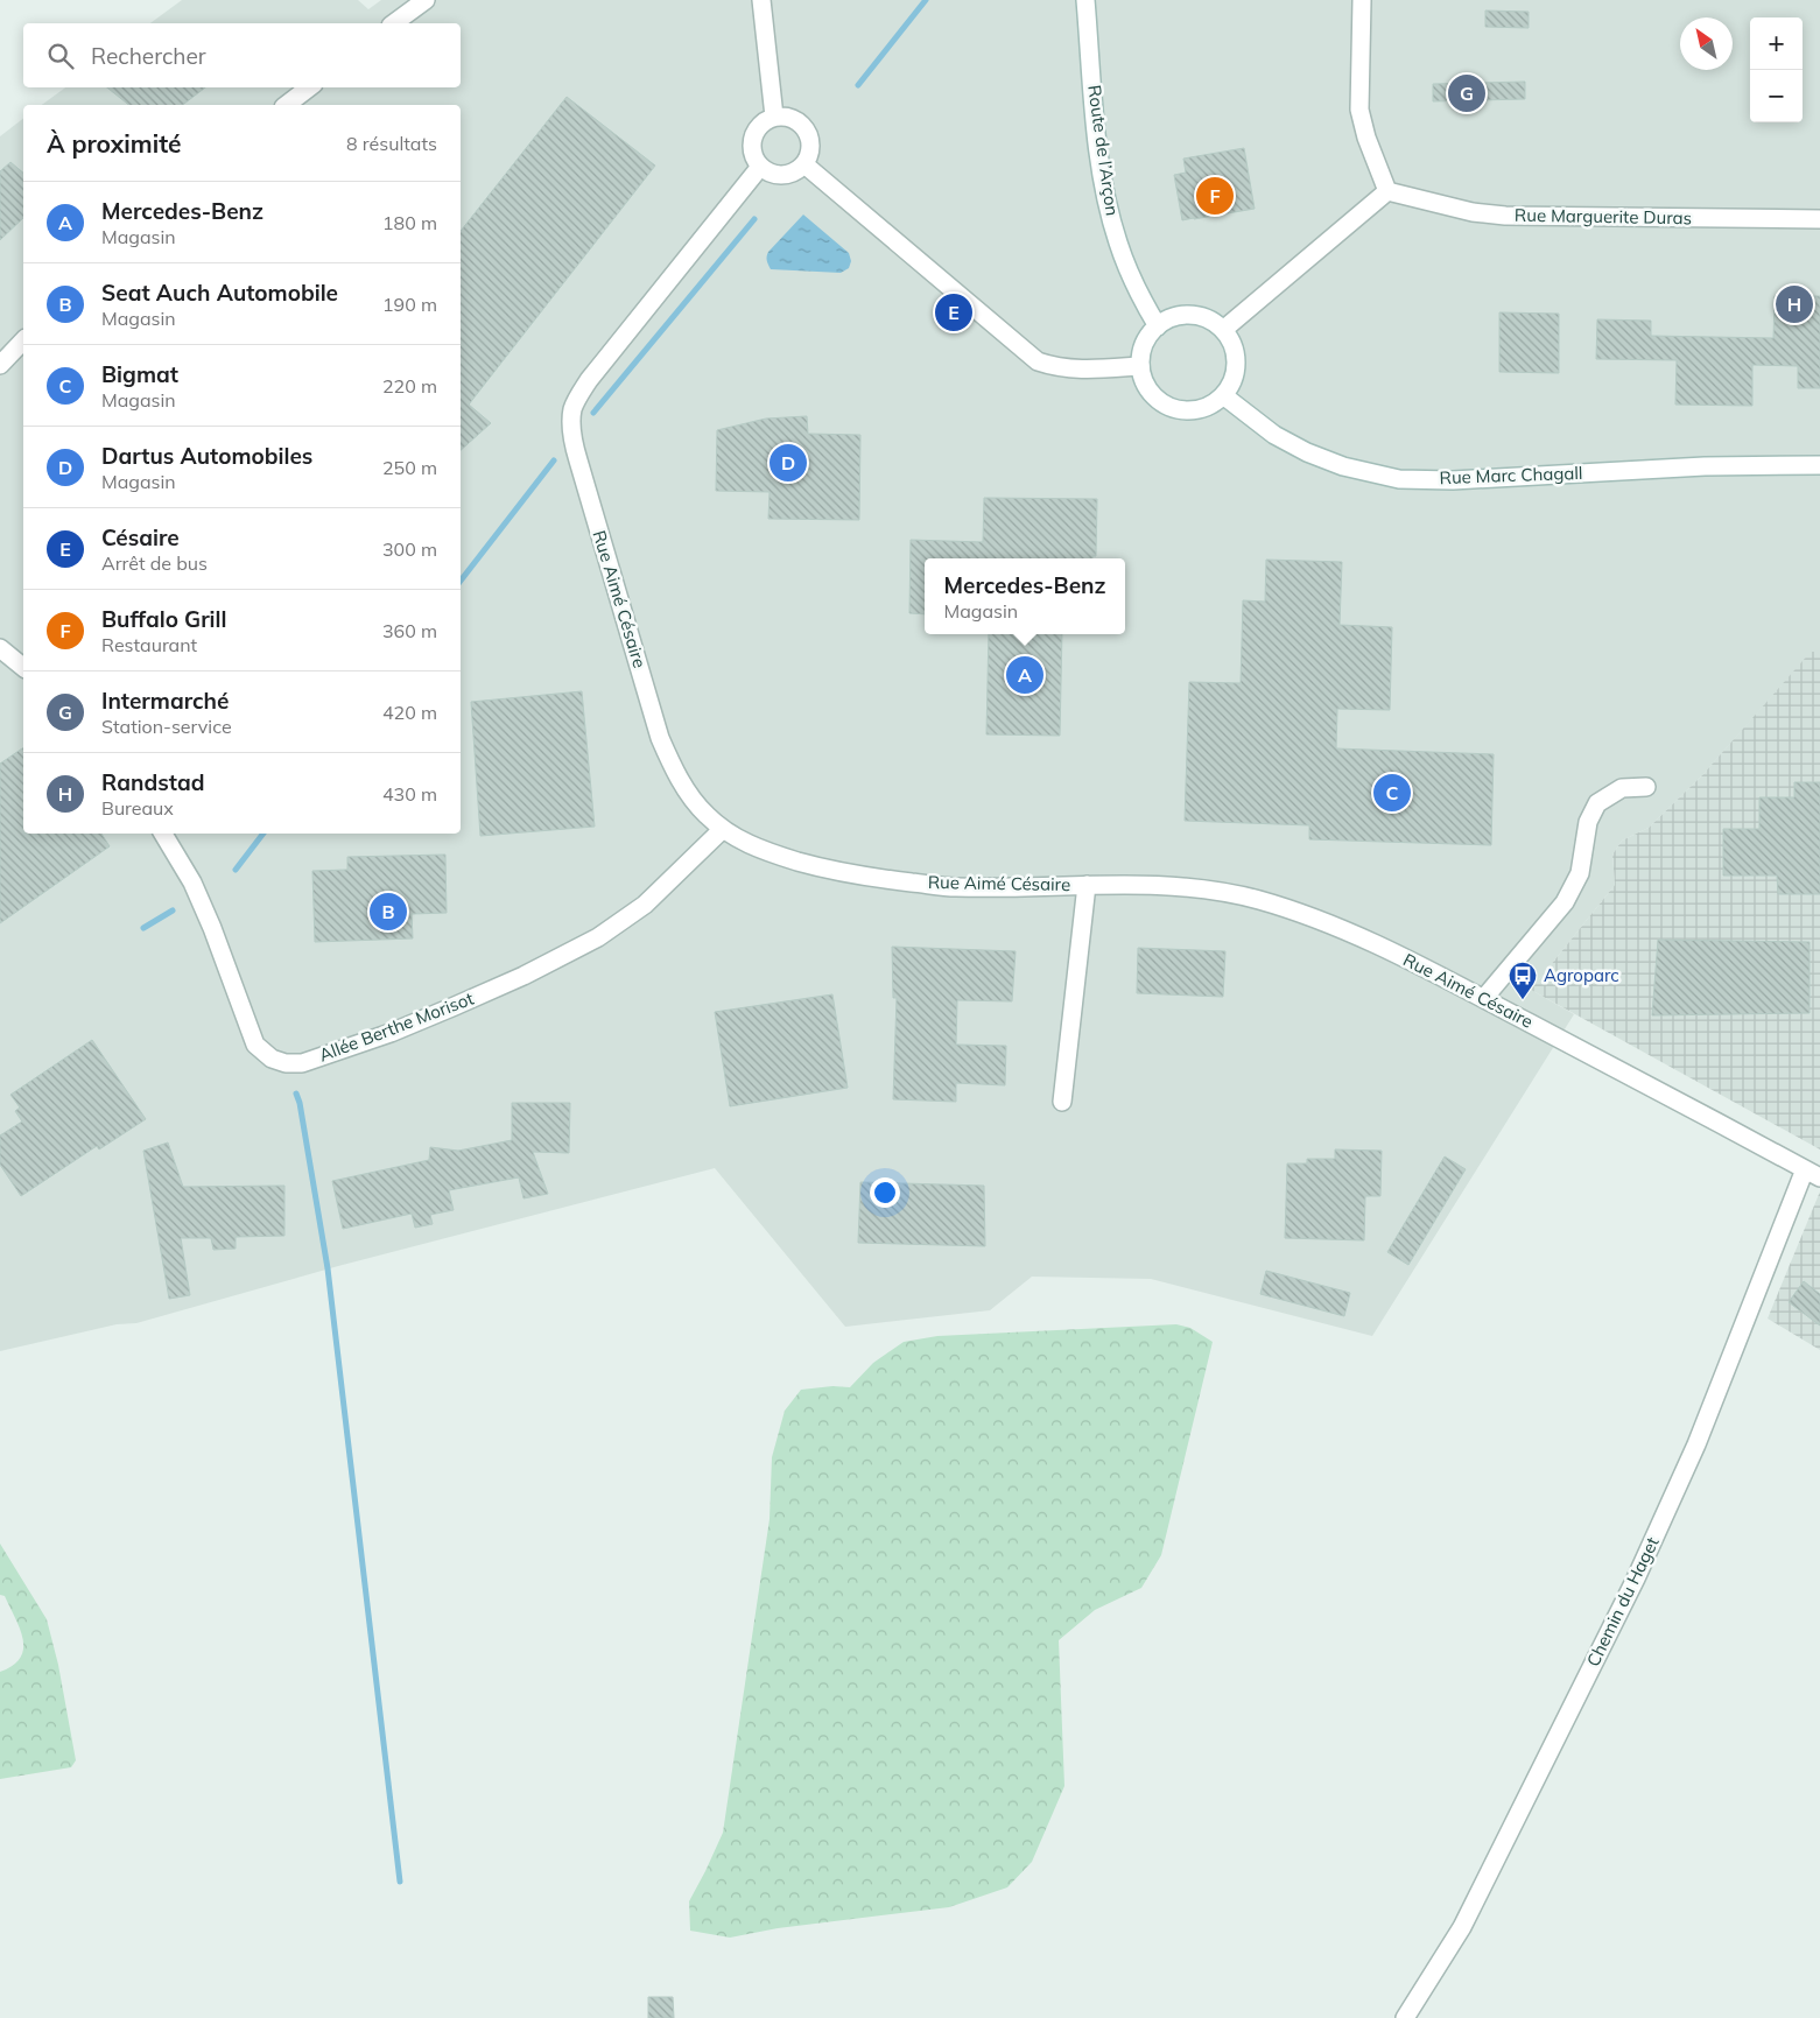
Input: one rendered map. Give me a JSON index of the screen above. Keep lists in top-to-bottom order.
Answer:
{
  "streets": {
    "street": [
      "Route de l’Arçon",
      "Rue Marguerite Duras",
      "Rue Marc Chagall",
      "Rue Aimé Césaire",
      "Allée Berthe Morisot",
      "Chemin du Haget"
    ]
  },
  "crossings": [
    ["Route de l’Arçon", "Rue Marc Chagall"],
    ["Rue Aimé Césaire", "Allée Berthe Morisot"],
    ["Rue Aimé Césaire", "Chemin du Haget"]
  ],
  "places": {
    "bus stop": ["Agroparc"]
  },
  "north": "top left",
  "page": {
    "map_buttons": ["+", "−"],
    "search": "Rechercher",
    "pins": [
      "G",
      "F",
      "H",
      "E",
      "D",
      "A",
      "C",
      "B"
    ],
    "heading": ["À proximité", "8 résultats"],
    "list": [
      {
        "mark": "A",
        "name": "Mercedes-Benz",
        "note": "Magasin",
        "value": "180 m"
      },
      {
        "mark": "B",
        "name": "Seat Auch Automobile",
        "note": "Magasin",
        "value": "190 m"
      },
      {
        "mark": "C",
        "name": "Bigmat",
        "note": "Magasin",
        "value": "220 m"
      },
      {
        "mark": "D",
        "name": "Dartus Automobiles",
        "note": "Magasin",
        "value": "250 m"
      },
      {
        "mark": "E",
        "name": "Césaire",
        "note": "Arrêt de bus",
        "value": "300 m"
      },
      {
        "mark": "F",
        "name": "Buffalo Grill",
        "note": "Restaurant",
        "value": "360 m"
      },
      {
        "mark": "G",
        "name": "Intermarché",
        "note": "Station-service",
        "value": "420 m"
      },
      {
        "mark": "H",
        "name": "Randstad",
        "note": "Bureaux",
        "value": "430 m"
      }
    ],
    "popup": ["Mercedes-Benz", "Magasin"]
  }
}
